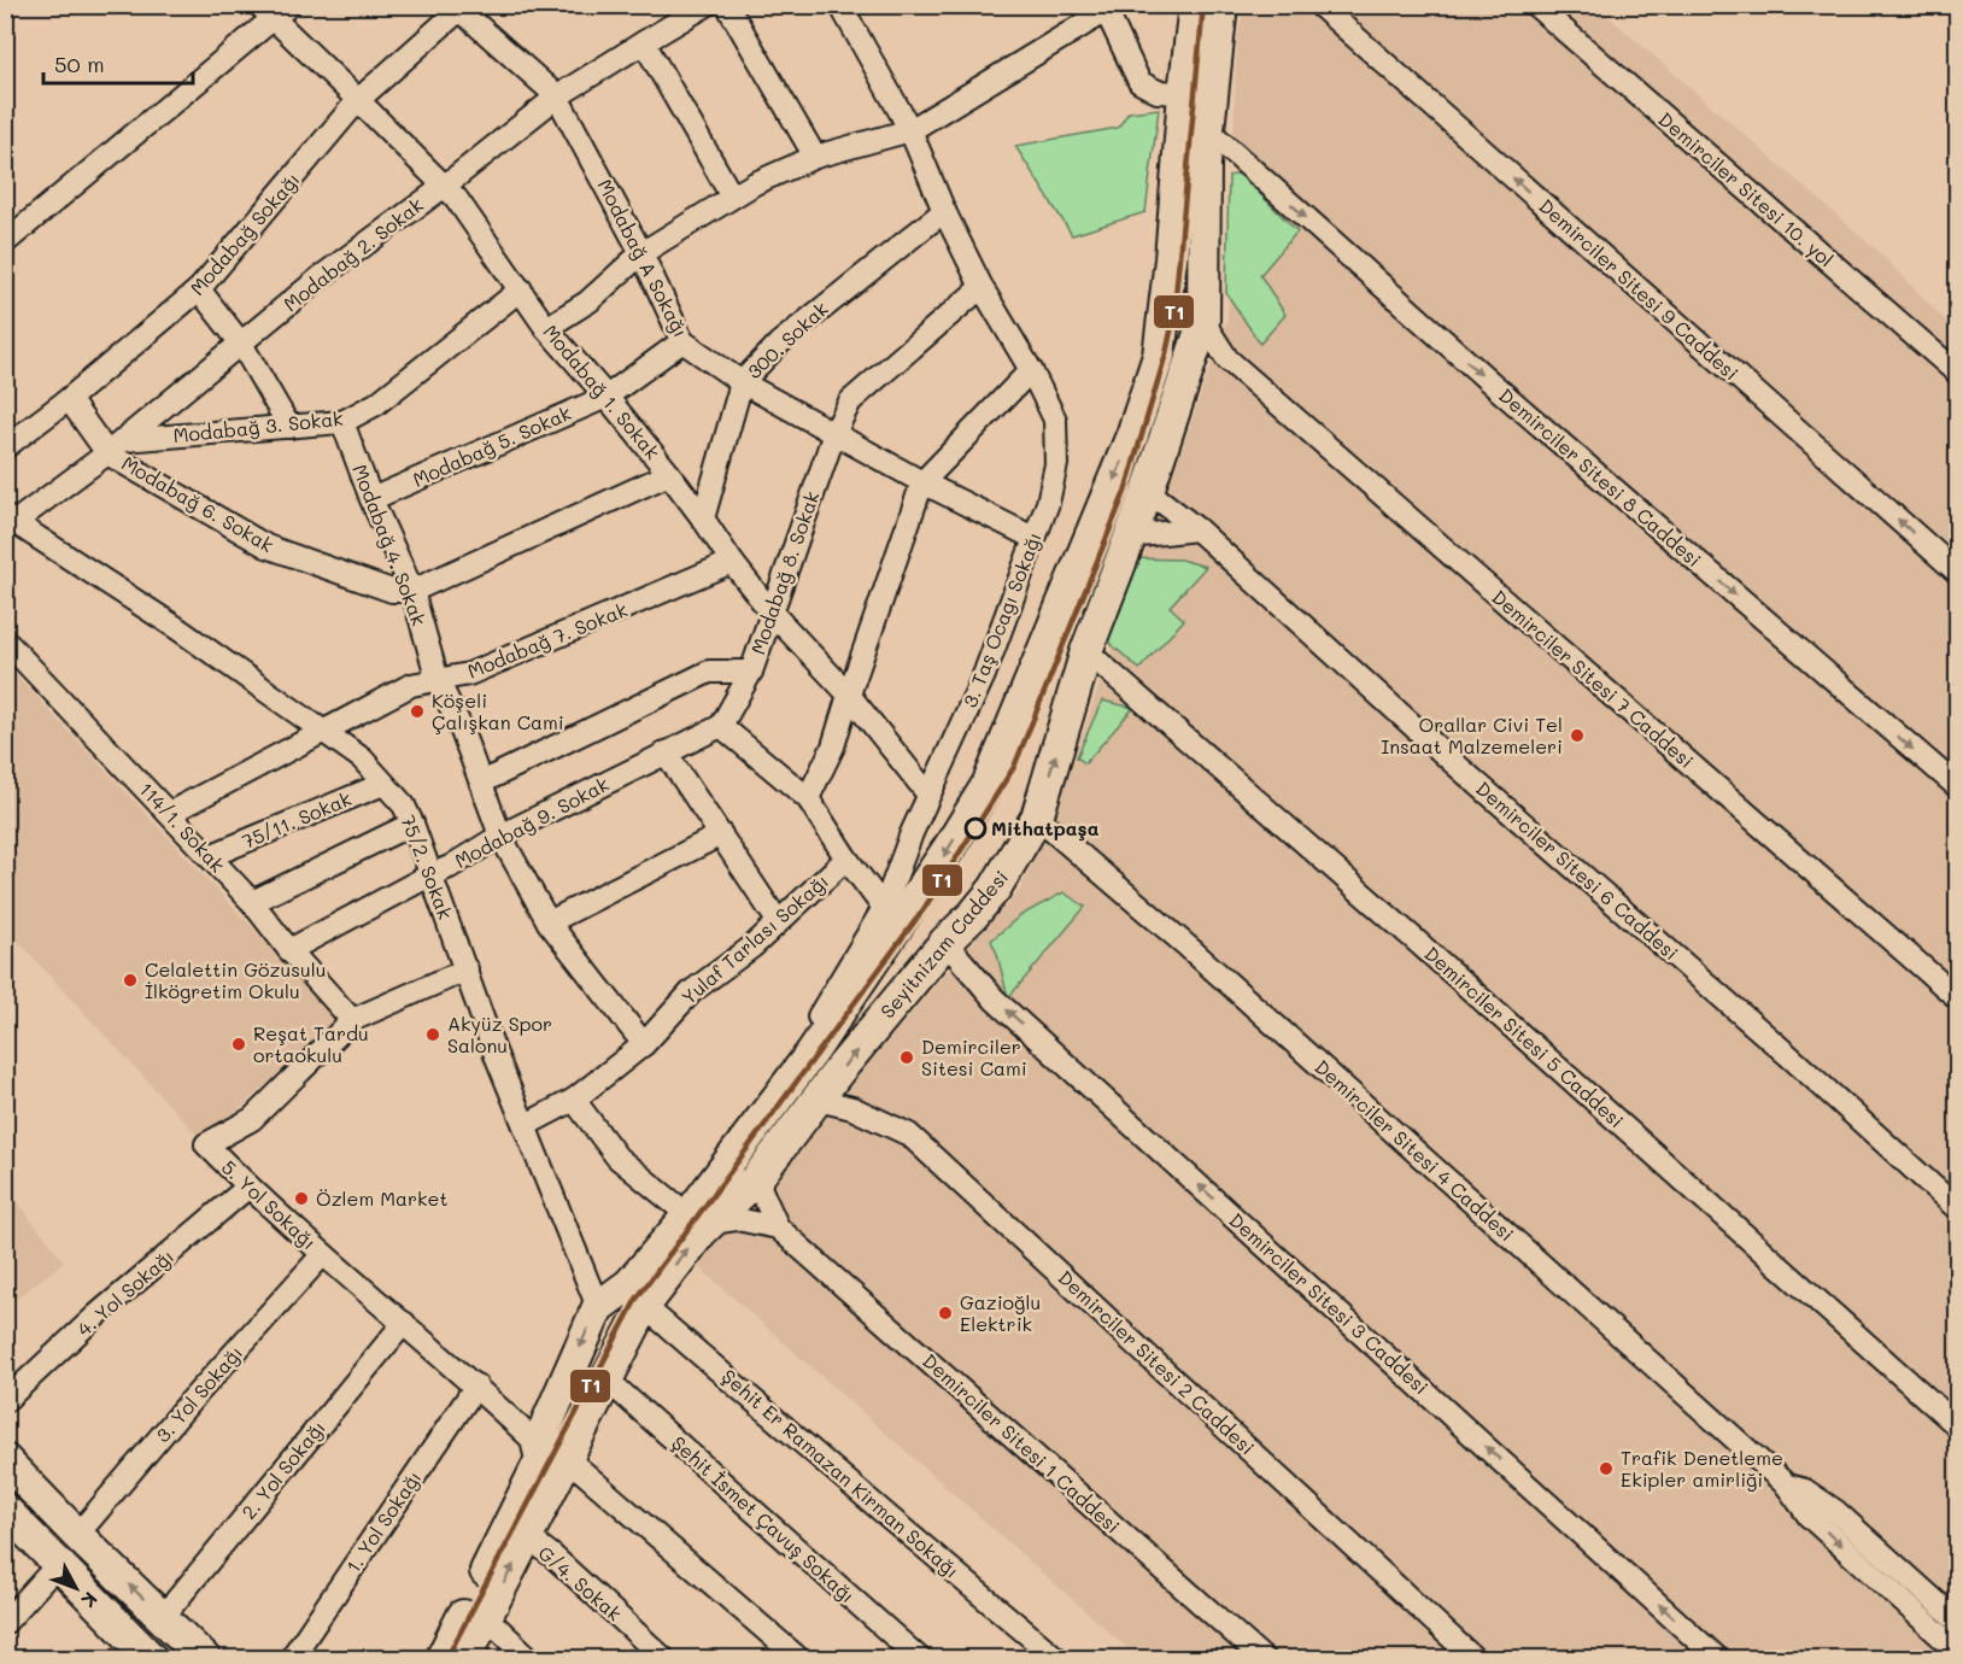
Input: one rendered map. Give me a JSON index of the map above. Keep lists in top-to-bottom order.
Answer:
{
  "streets": {
    "main road": ["Seyitnizam Caddesi"],
    "street": [
      "Demirciler Sitesi 10. yol",
      "Modabağ Sokağı",
      "Modabağ 2. Sokak",
      "Modabağ A Sokağı",
      "Demirciler Sitesi 9 Caddesi",
      "300. Sokak",
      "Modabağ 1. Sokak",
      "Modabağ 3. Sokak",
      "Modabağ 5. Sokak",
      "Demirciler Sitesi 8 Caddesi",
      "Modabağ 6. Sokak",
      "Modabağ 4. Sokak",
      "Modabağ 8. Sokak",
      "3. Taş Ocagı Sokağı",
      "Modabağ 7. Sokak",
      "Demirciler Sitesi 7 Caddesi",
      "75/11. Sokak",
      "Modabağ 9. Sokak",
      "114/1. Sokak",
      "75/2. Sokak",
      "Demirciler Sitesi 6 Caddesi",
      "Yulaf Tarlası Sokağı",
      "Demirciler Sitesi 5 Caddesi",
      "Demirciler Sitesi 4 Caddesi",
      "5. Yol Sokağı",
      "4. Yol Sokağı",
      "Demirciler Sitesi 3 Caddesi",
      "Demirciler Sitesi 2 Caddesi",
      "3. Yol Sokağı",
      "Demirciler Sitesi 1 Caddesi",
      "2. Yol Sokağı",
      "Şehit Er Ramazan Kirman Sokağı",
      "Şehit İsmet Çavuş Sokağı",
      "1. Yol Sokağı",
      "G/4. Sokak"
    ]
  },
  "crossings": [
    ["Modabağ Sokağı", "Modabağ A Sokağı"],
    ["Modabağ Sokağı", "Modabağ 1. Sokak"],
    ["Modabağ Sokağı", "Modabağ 6. Sokak"],
    ["Modabağ 2. Sokak", "Modabağ A Sokağı"],
    ["Modabağ 2. Sokak", "Modabağ 1. Sokak"],
    ["Modabağ 2. Sokak", "Modabağ 3. Sokak"],
    ["Modabağ 2. Sokak", "Modabağ 6. Sokak"],
    ["Modabağ 2. Sokak", "75/2. Sokak"],
    ["Modabağ A Sokağı", "300. Sokak"],
    ["Modabağ A Sokağı", "Modabağ 5. Sokak"],
    ["Modabağ A Sokağı", "Modabağ 8. Sokak"],
    ["Modabağ A Sokağı", "3. Taş Ocagı Sokağı"],
    ["300. Sokak", "Modabağ 1. Sokak"],
    ["300. Sokak", "3. Taş Ocagı Sokağı"],
    ["Modabağ 1. Sokak", "Modabağ 3. Sokak"],
    ["Modabağ 1. Sokak", "Modabağ 5. Sokak"],
    ["Modabağ 1. Sokak", "Modabağ 8. Sokak"],
    ["Modabağ 1. Sokak", "3. Taş Ocagı Sokağı"],
    ["Modabağ 1. Sokak", "Modabağ 7. Sokak"],
    ["Modabağ 3. Sokak", "Modabağ 6. Sokak"],
    ["Modabağ 3. Sokak", "Modabağ 4. Sokak"],
    ["Modabağ 5. Sokak", "Modabağ 4. Sokak"],
    ["Demirciler Sitesi 8 Caddesi", "Seyitnizam Caddesi"],
    ["Modabağ 6. Sokak", "Modabağ 4. Sokak"],
    ["Modabağ 4. Sokak", "Modabağ 8. Sokak"],
    ["Modabağ 4. Sokak", "Modabağ 7. Sokak"],
    ["Modabağ 4. Sokak", "Modabağ 9. Sokak"],
    ["Modabağ 4. Sokak", "Yulaf Tarlası Sokağı"],
    ["Modabağ 8. Sokak", "3. Taş Ocagı Sokağı"],
    ["3. Taş Ocagı Sokağı", "Seyitnizam Caddesi"],
    ["3. Taş Ocagı Sokağı", "Demirciler Sitesi 1 Caddesi"],
    ["Modabağ 7. Sokak", "114/1. Sokak"],
    ["Modabağ 7. Sokak", "75/2. Sokak"],
    ["Demirciler Sitesi 7 Caddesi", "Seyitnizam Caddesi"],
    ["75/11. Sokak", "114/1. Sokak"],
    ["75/11. Sokak", "75/2. Sokak"],
    ["Modabağ 9. Sokak", "114/1. Sokak"],
    ["Modabağ 9. Sokak", "75/2. Sokak"],
    ["114/1. Sokak", "5. Yol Sokağı"],
    ["75/2. Sokak", "Yulaf Tarlası Sokağı"],
    ["75/2. Sokak", "Seyitnizam Caddesi"],
    ["75/2. Sokak", "5. Yol Sokağı"],
    ["75/2. Sokak", "Şehit Er Ramazan Kirman Sokağı"],
    ["Demirciler Sitesi 6 Caddesi", "Seyitnizam Caddesi"],
    ["Seyitnizam Caddesi", "Demirciler Sitesi 5 Caddesi"],
    ["Seyitnizam Caddesi", "Demirciler Sitesi 4 Caddesi"],
    ["Seyitnizam Caddesi", "5. Yol Sokağı"],
    ["Seyitnizam Caddesi", "Demirciler Sitesi 3 Caddesi"],
    ["Seyitnizam Caddesi", "Demirciler Sitesi 2 Caddesi"],
    ["Seyitnizam Caddesi", "Demirciler Sitesi 1 Caddesi"],
    ["Seyitnizam Caddesi", "Şehit Er Ramazan Kirman Sokağı"],
    ["Seyitnizam Caddesi", "Şehit İsmet Çavuş Sokağı"],
    ["Seyitnizam Caddesi", "G/4. Sokak"],
    ["5. Yol Sokağı", "4. Yol Sokağı"],
    ["5. Yol Sokağı", "3. Yol Sokağı"],
    ["5. Yol Sokağı", "2. Yol Sokağı"],
    ["5. Yol Sokağı", "1. Yol Sokağı"]
  ],
  "one_way": ["Demirciler Sitesi 9 Caddesi", "Demirciler Sitesi 8 Caddesi", "Demirciler Sitesi 3 Caddesi"],
  "places": [
    "Köşeli Çalışkan Cami",
    "Orallar Civi Tel Insaat Malzemeleri",
    "Mithatpaşa",
    "Celalettin Gözusulu İlkögretim Okulu",
    "Akyüz Spor Salonu",
    "Reşat Tardu ortaokulu",
    "Demirciler Sitesi Cami",
    "Özlem Market",
    "Gazioğlu Elektrik",
    "Trafik Denetleme Ekipler amirliği"
  ],
  "lines": ["transit line T1"],
  "scale_bar": "50 m",
  "north": "bottom right"
}
